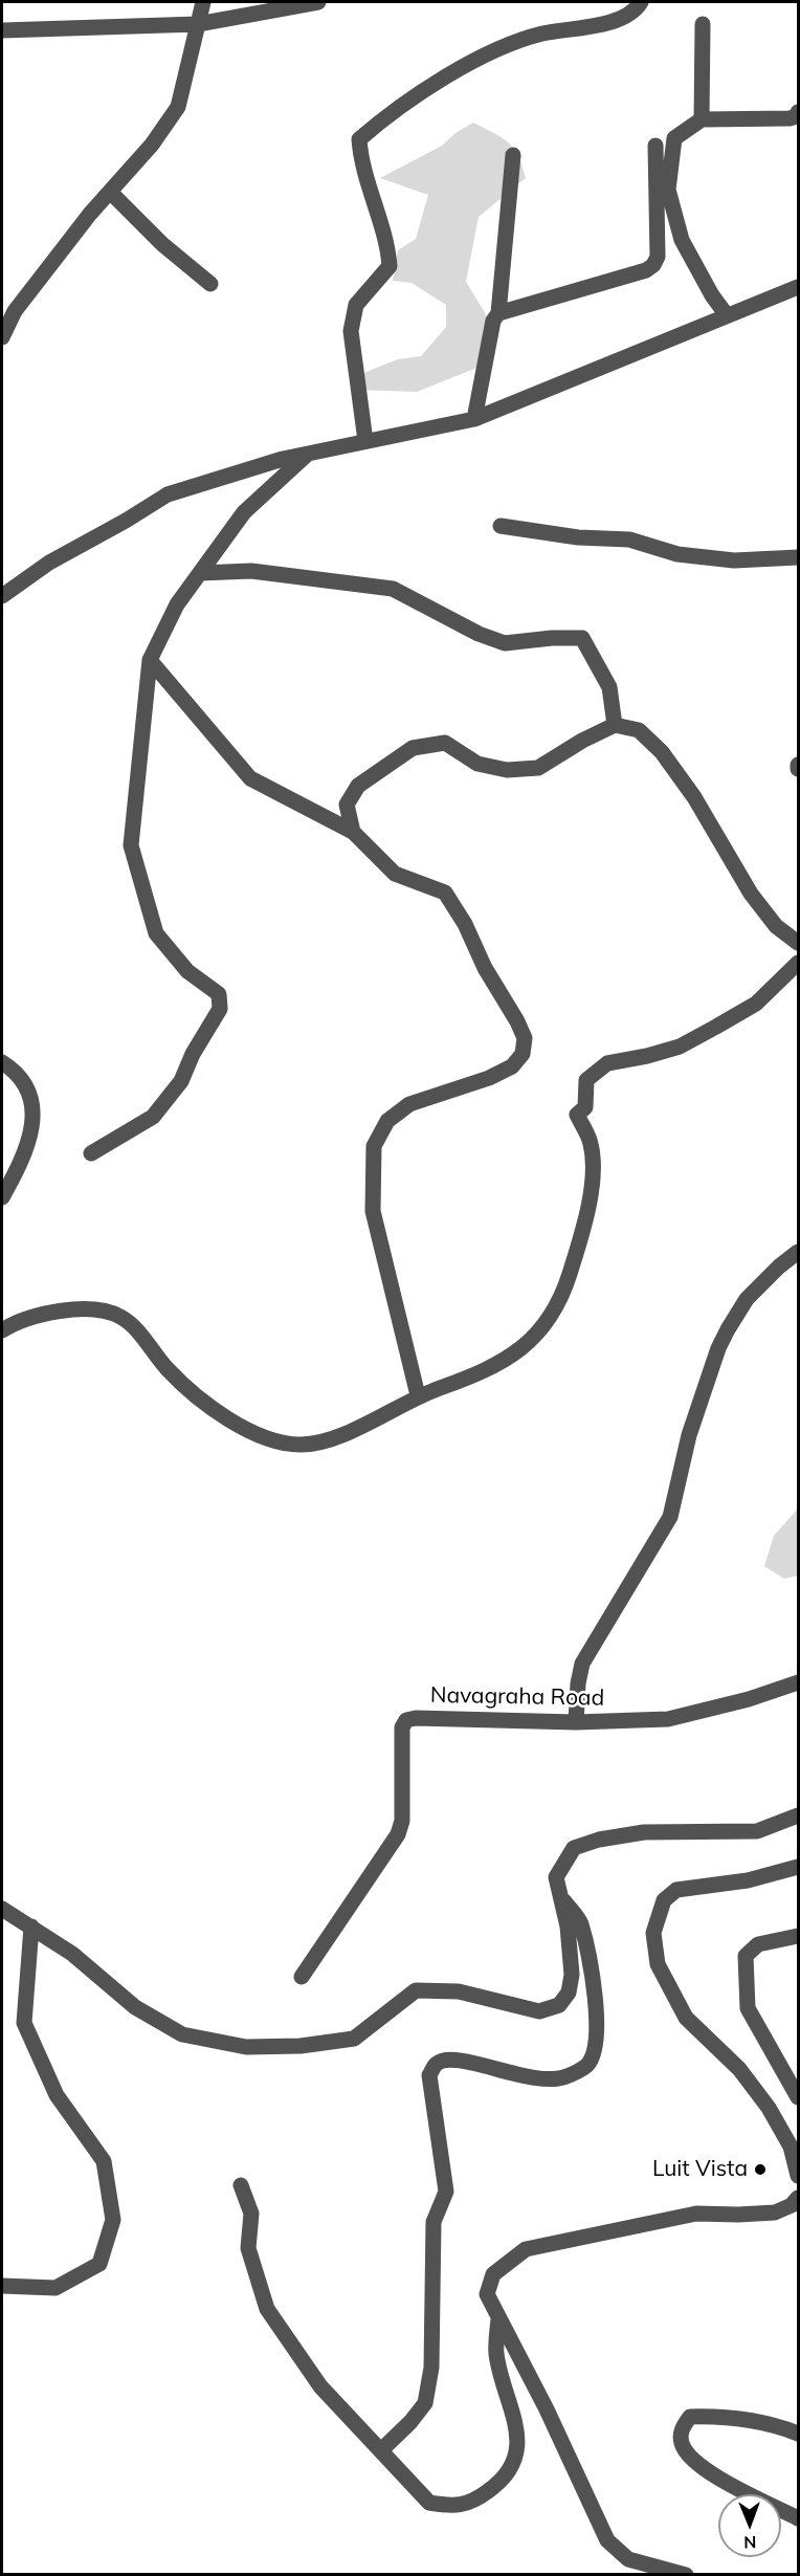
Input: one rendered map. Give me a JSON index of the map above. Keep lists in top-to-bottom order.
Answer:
{
  "streets": {
    "street": ["Navagraha Road"]
  },
  "places": ["Luit Vista"],
  "north": "bottom"
}
